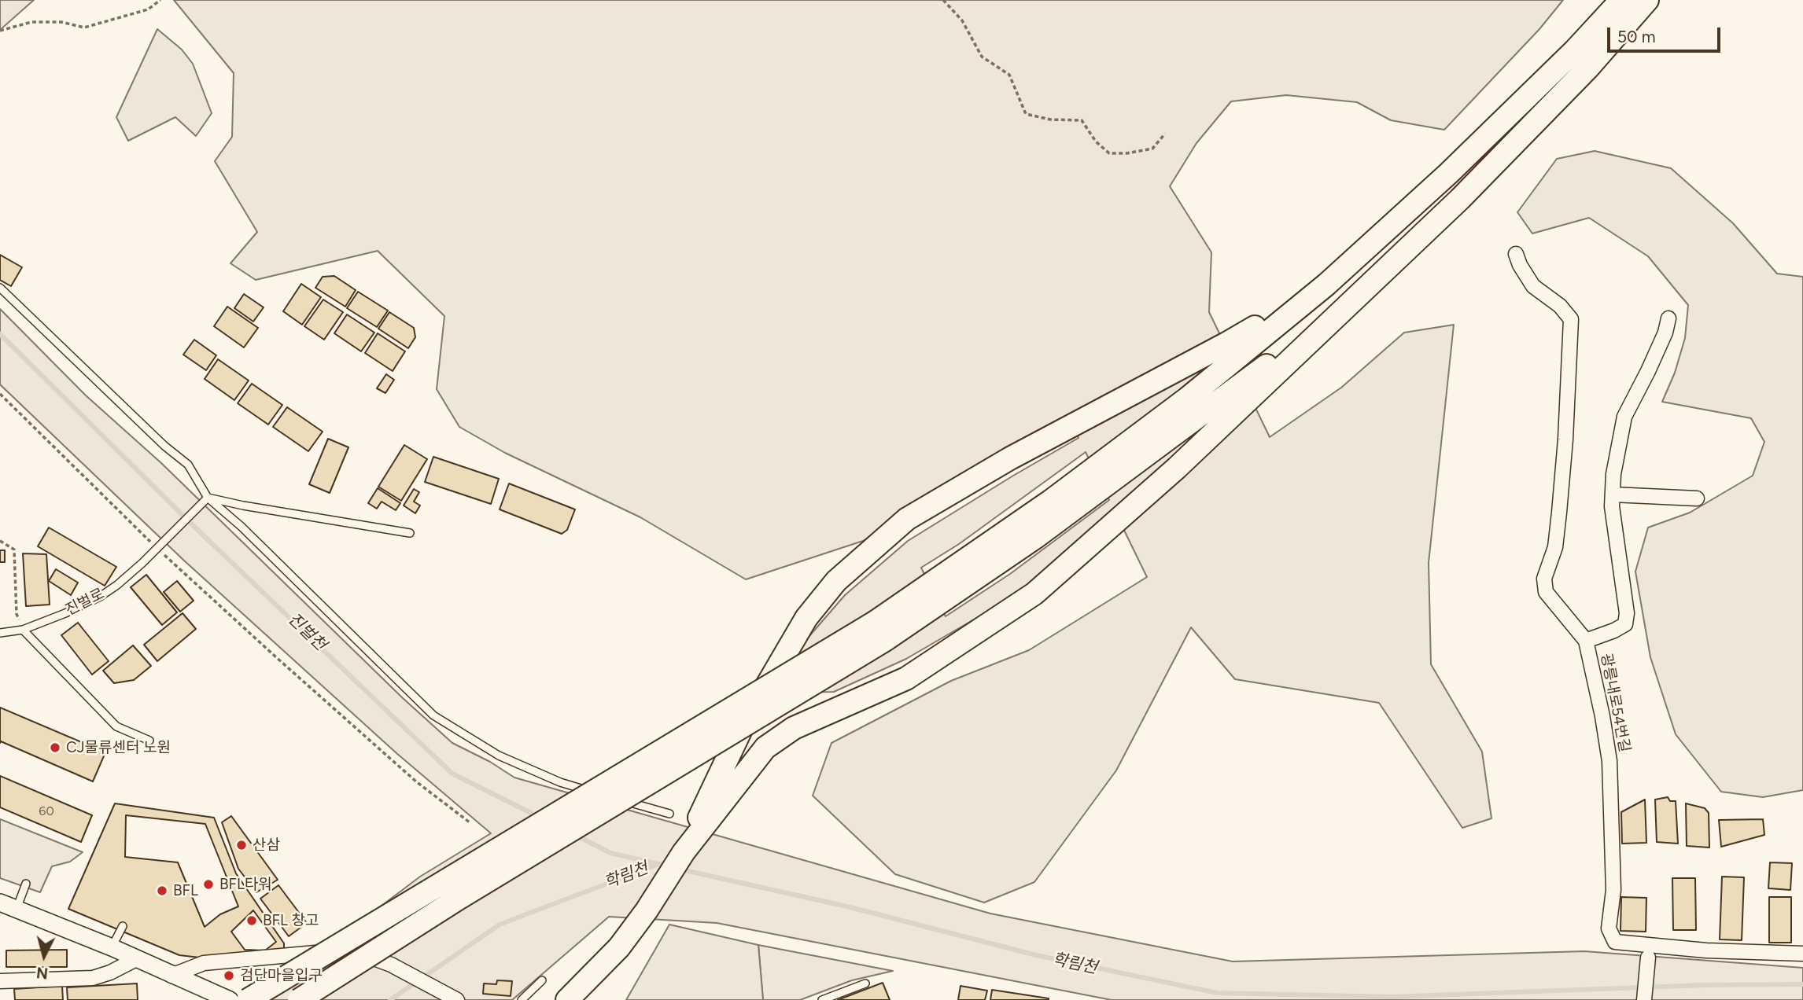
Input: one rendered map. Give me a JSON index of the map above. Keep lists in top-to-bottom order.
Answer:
{
  "streets": {
    "street": ["광릉내로54번길"],
    "lane": ["진벌로"]
  },
  "water": ["진벌천", "학림천"],
  "places": [
    "CJ물류센터 노원",
    "산삼",
    "BFL타워",
    "BFL",
    "BFL 창고",
    "검단마을입구"
  ],
  "house_numbers": ["60"],
  "scale_bar": "50 m",
  "north": "bottom"
}
